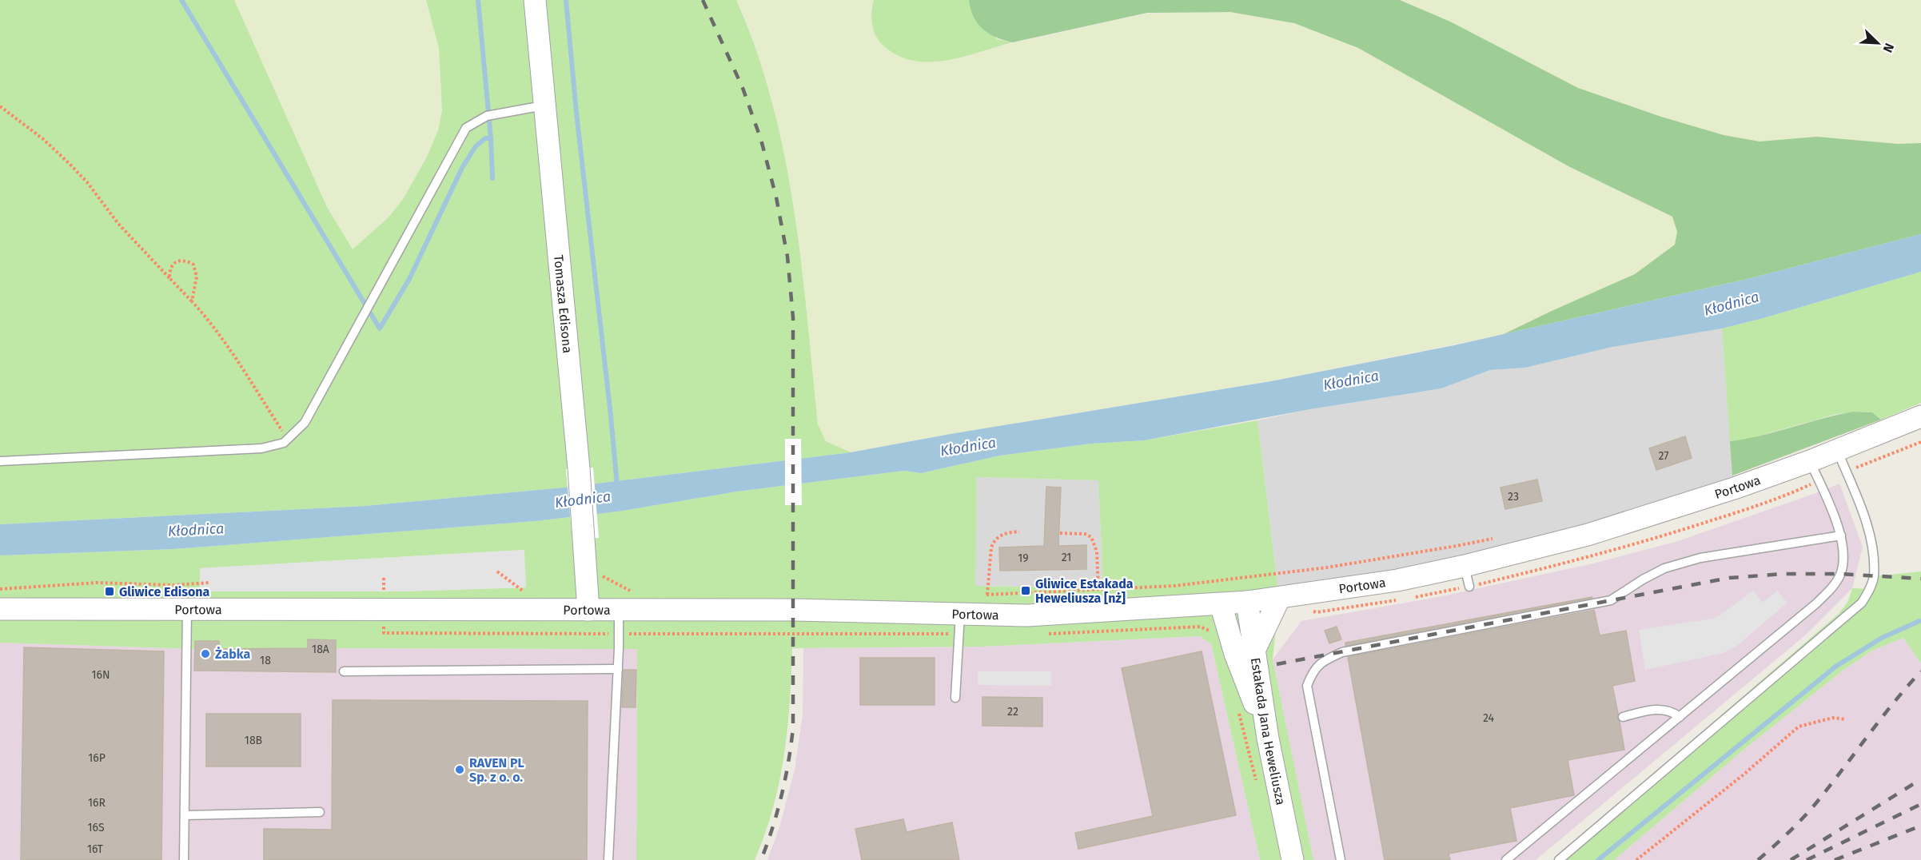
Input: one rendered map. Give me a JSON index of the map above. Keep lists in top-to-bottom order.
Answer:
{
  "streets": {
    "street": ["Tomasza Edisona", "Portowa", "Estakada Jana Heweliusza"]
  },
  "crossings": [
    ["Tomasza Edisona", "Portowa"],
    ["Portowa", "Estakada Jana Heweliusza"]
  ],
  "water": ["Kłodnica"],
  "places": {
    "transit": ["Gliwice Estakada Heweliusza [nż]", "Gliwice Edisona"],
    "other": ["Żabka", "RAVEN PL Sp. z o. o."]
  },
  "house_numbers": [
    "27",
    "23",
    "21",
    "19",
    "18A",
    "18",
    "16N",
    "22",
    "24",
    "18B",
    "16P",
    "16R",
    "16S",
    "16T"
  ],
  "north": "bottom right"
}
